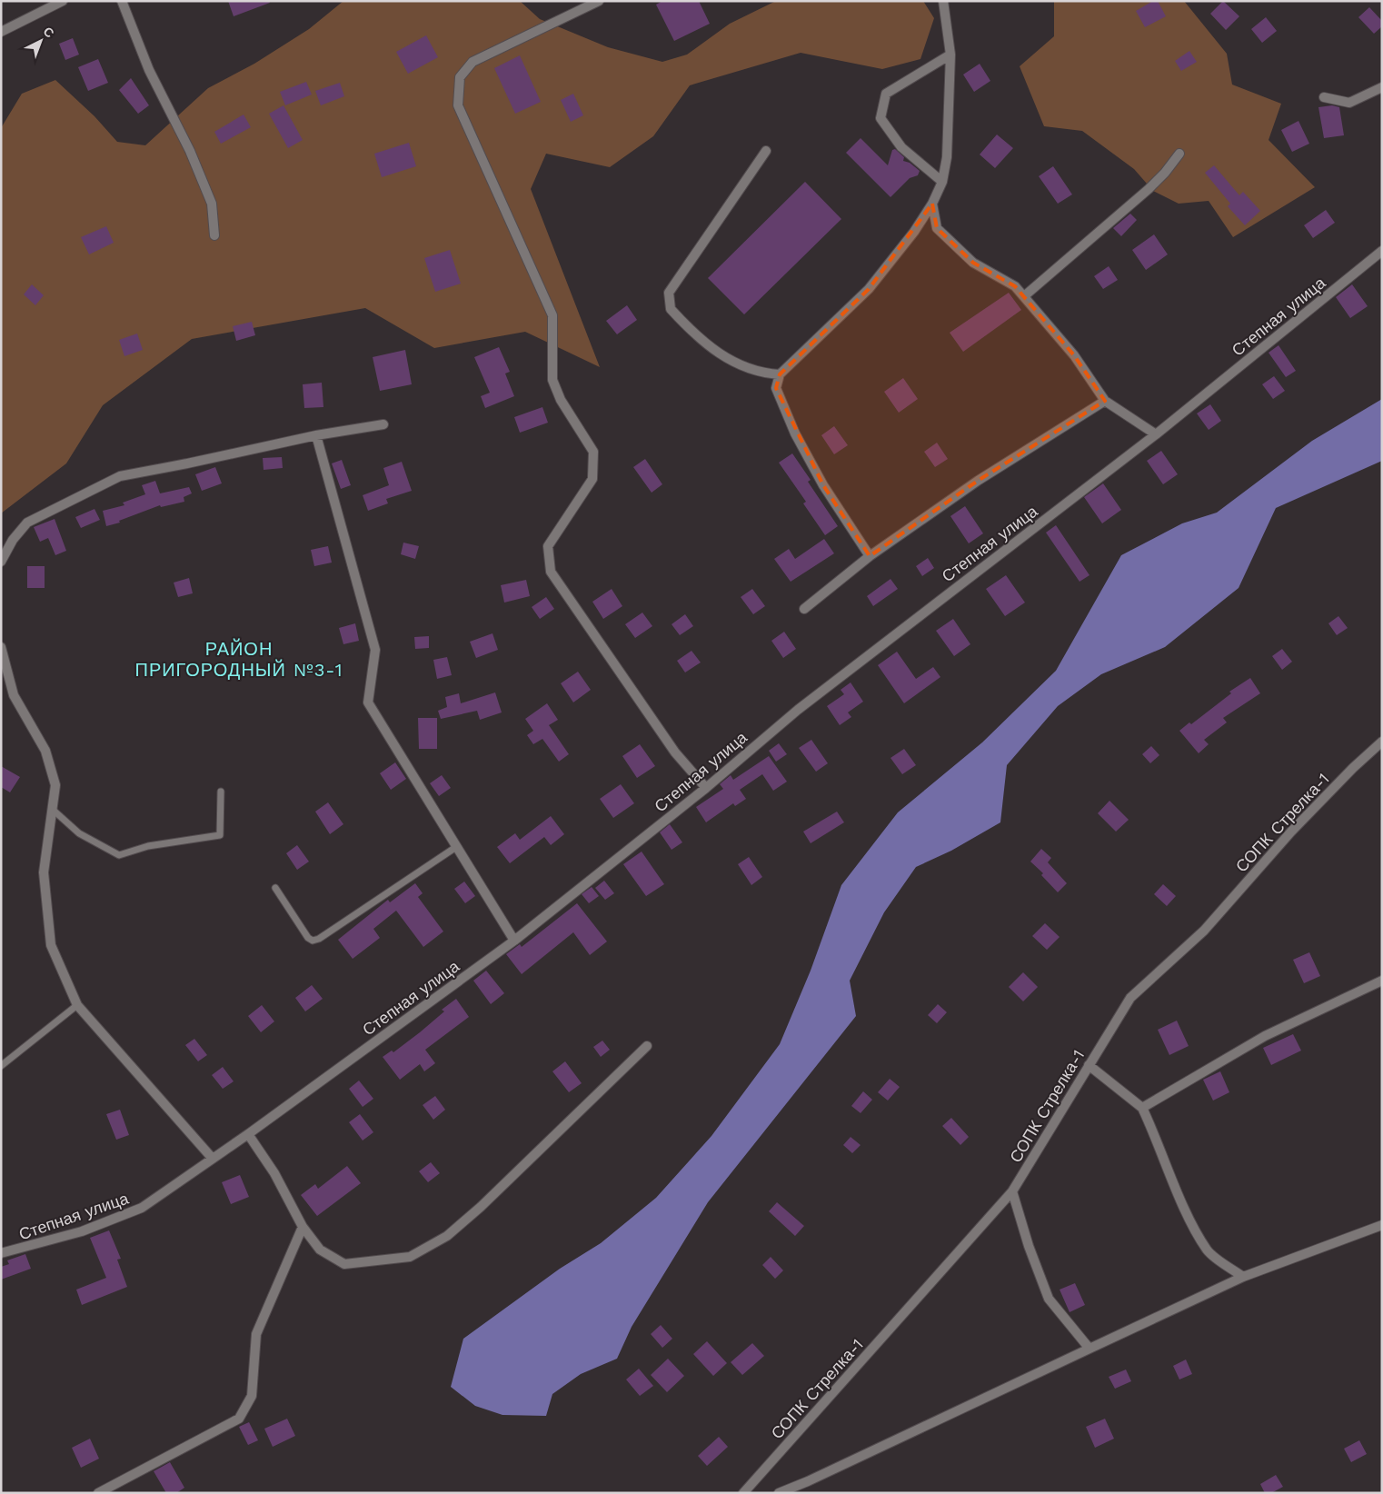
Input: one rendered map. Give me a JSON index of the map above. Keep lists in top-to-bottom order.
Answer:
{
  "streets": {
    "street": ["Степная улица", "СОПК Стрелка-1"]
  },
  "districts": ["РАЙОН ПРИГОРОДНЫЙ №3-1"],
  "north": "top right"
}
